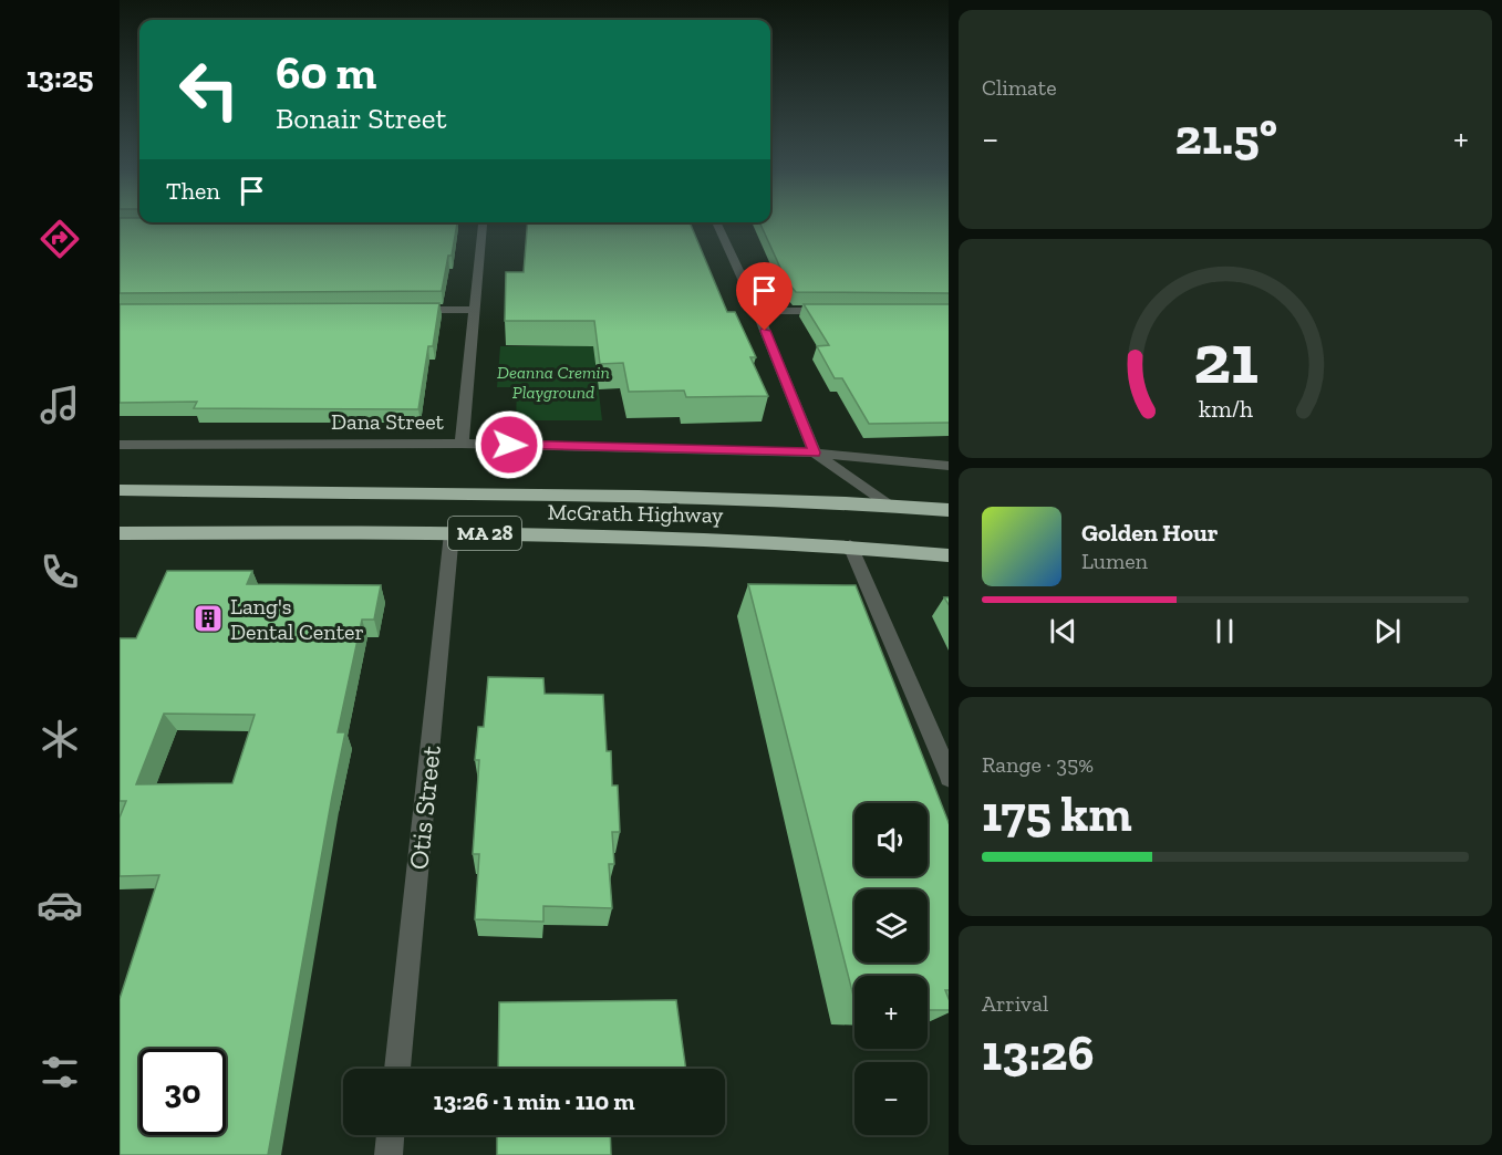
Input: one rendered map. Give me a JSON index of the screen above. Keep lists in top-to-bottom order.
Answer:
{
  "streets": {
    "highway": ["McGrath Highway", "MA 28"],
    "street": ["Dana Street", "Otis Street"]
  },
  "crossings": [
    ["McGrath Highway", "Otis Street"]
  ],
  "parks": ["Deanna Cremin Playground"],
  "places": {
    "building": ["Lang's Dental Center"]
  },
  "page": {
    "tabs": "13:25",
    "tile": [
      "Climate",
      ["Range · 35%", "175 km"],
      ["Arrival", "13:26"]
    ],
    "turn": ["60 m", "Bonair Street"],
    "heat": ["−", "21.5°", "+"],
    "then": "Then",
    "song": ["Golden Hour", "Lumen"],
    "map_buttons": ["+", "−"],
    "limit": "30",
    "trip": "13:26 · 1 min · 110 m",
    "gauge": ["21", "km/h"]
  }
}
